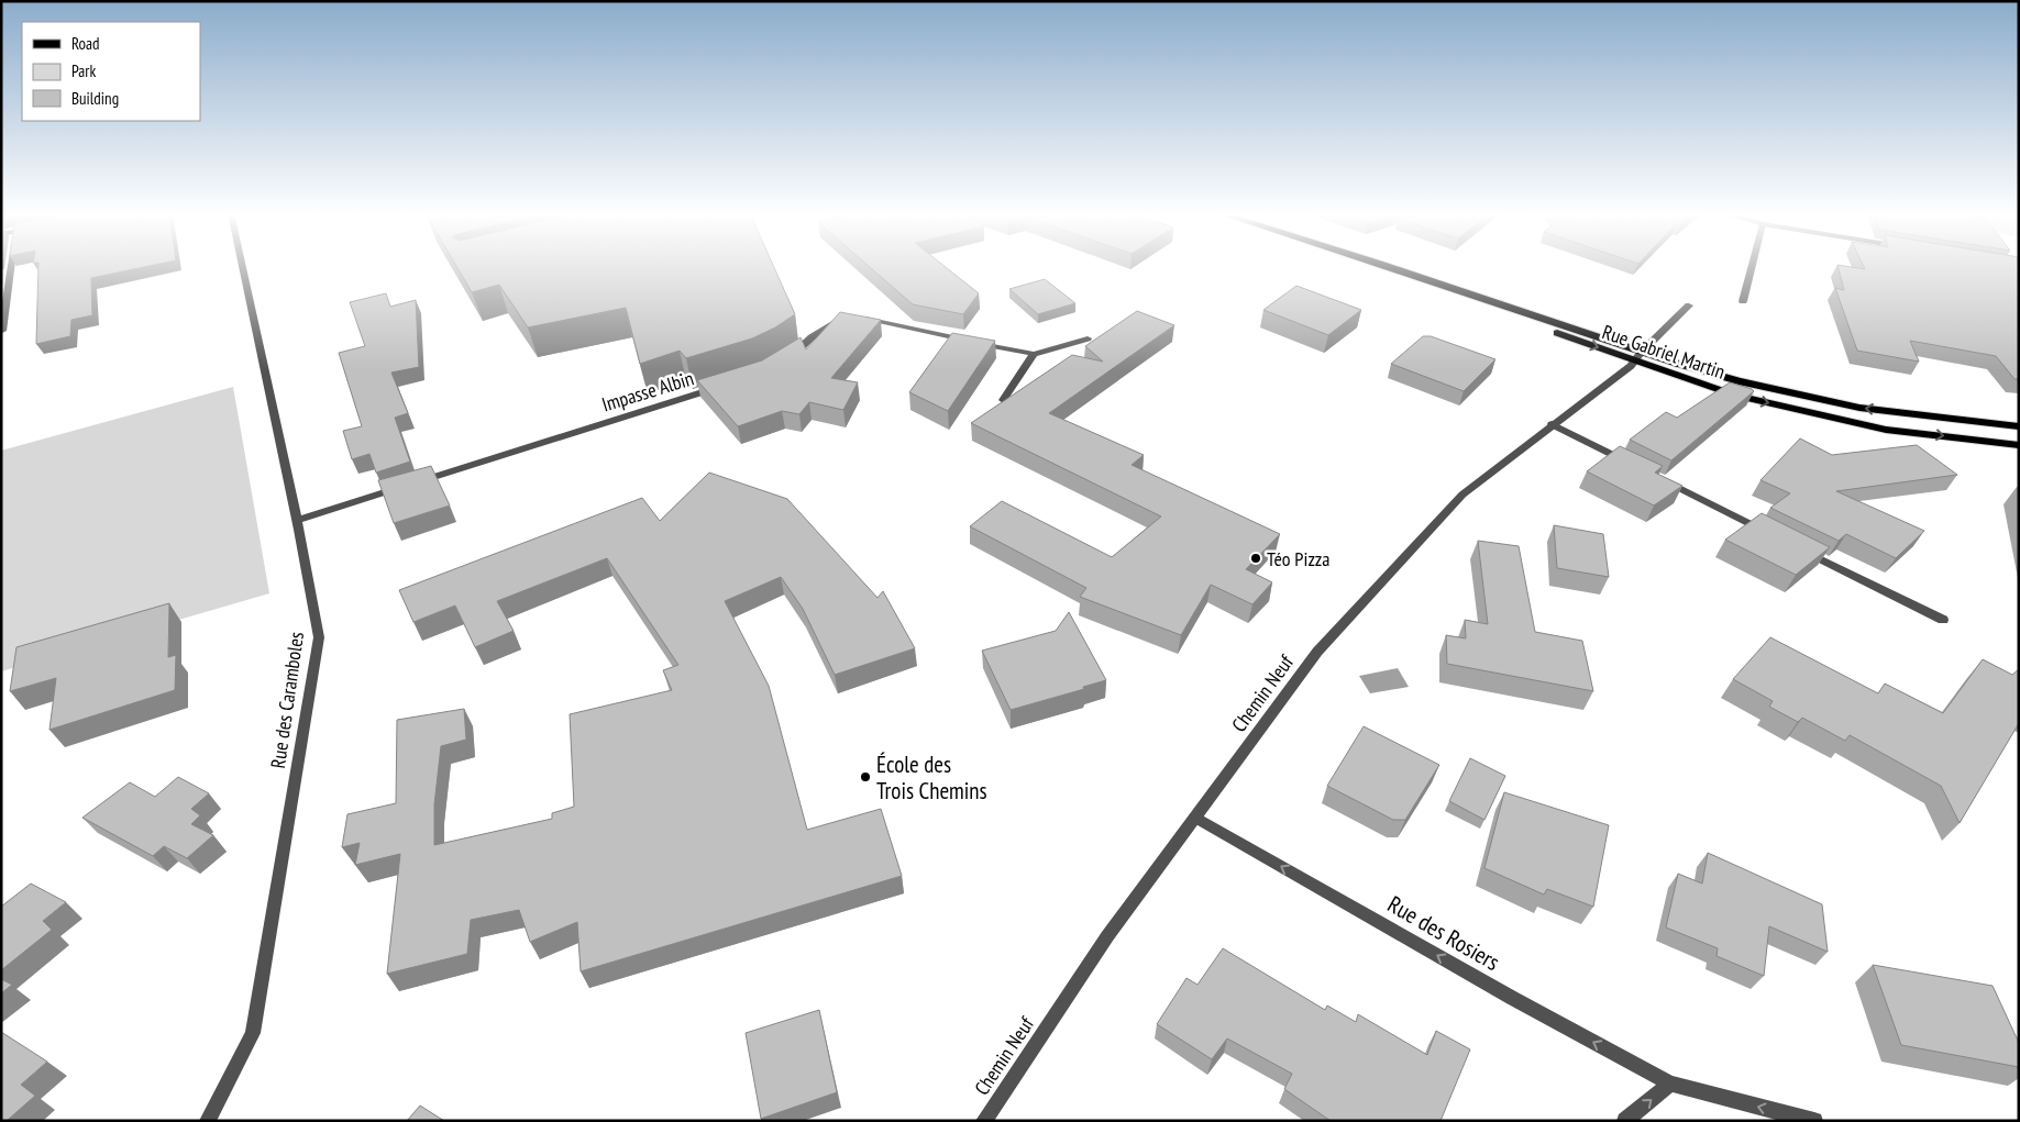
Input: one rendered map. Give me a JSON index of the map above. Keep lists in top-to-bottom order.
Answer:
{
  "streets": {
    "main road": ["Rue Gabriel Martin"],
    "street": [
      "Impasse Albin",
      "Chemin Neuf",
      "Rue des Caramboles",
      "Rue des Rosiers"
    ]
  },
  "crossings": [
    ["Rue Gabriel Martin", "Chemin Neuf"],
    ["Chemin Neuf", "Rue des Rosiers"]
  ],
  "one_way": ["Rue des Rosiers"],
  "places": ["Téo Pizza", "École des Trois Chemins"],
  "legend": ["Road", "Park", "Building"]
}
